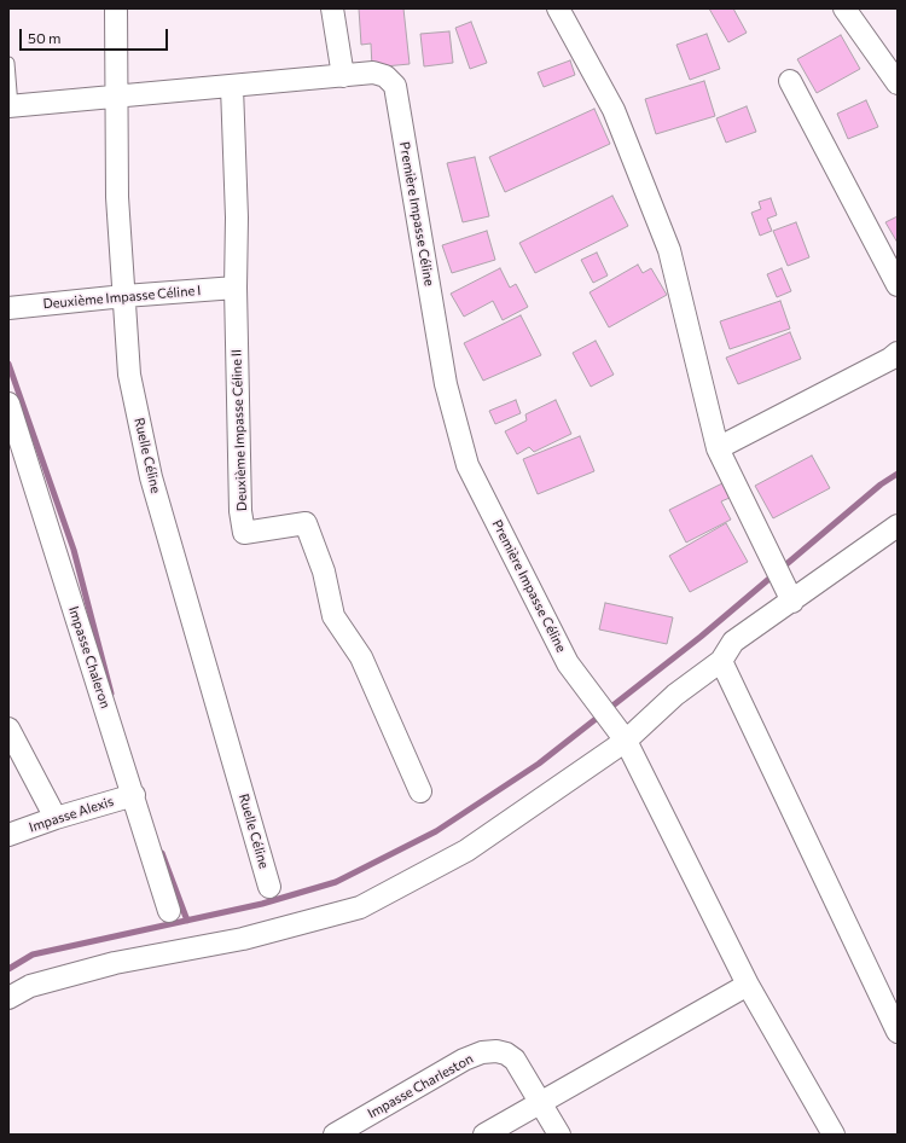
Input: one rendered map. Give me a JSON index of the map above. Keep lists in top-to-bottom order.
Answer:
{
  "streets": {
    "street": [
      "Première Impasse Céline",
      "Deuxième Impasse Céline I",
      "Deuxième Impasse Céline II",
      "Ruelle Céline",
      "Impasse Chaleron",
      "Impasse Alexis",
      "Impasse Charleston"
    ]
  },
  "crossings": [
    ["Première Impasse Céline", "Deuxième Impasse Céline II"],
    ["Première Impasse Céline", "Ruelle Céline"],
    ["Deuxième Impasse Céline I", "Deuxième Impasse Céline II"],
    ["Deuxième Impasse Céline I", "Ruelle Céline"],
    ["Impasse Chaleron", "Impasse Alexis"]
  ],
  "scale_bar": "50 m"
}
